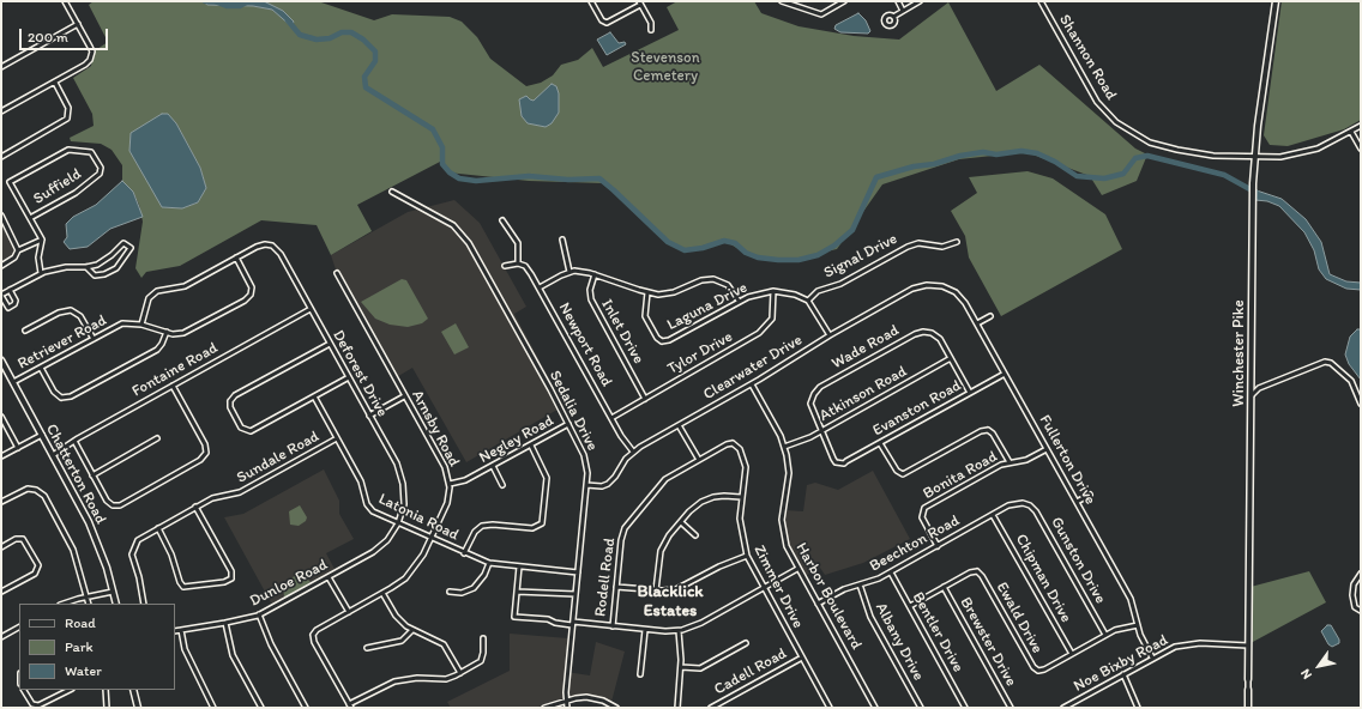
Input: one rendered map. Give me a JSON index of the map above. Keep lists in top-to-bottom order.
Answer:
{
  "streets": {
    "main road": ["Winchester Pike", "Chatterton Road"],
    "street": [
      "Shannon Road",
      "Suffield",
      "Signal Drive",
      "Laguna Drive",
      "Inlet Drive",
      "Retriever Road",
      "Newport Road",
      "Wade Road",
      "Tylor Drive",
      "Clearwater Drive",
      "Fontaine Road",
      "Deforest Drive",
      "Atkinson Road",
      "Evanston Road",
      "Sedalia Drive",
      "Arnsby Road",
      "Negley Road",
      "Sundale Road",
      "Fullerton Drive",
      "Bonita Road",
      "Latonia Road",
      "Beechton Road",
      "Gunston Drive",
      "Rodell Road",
      "Chipman Drive",
      "Dunloe Road",
      "Zimmer Drive",
      "Harbor Boulevard",
      "Ewald Drive",
      "Bentler Drive",
      "Albany Drive",
      "Brewster Drive",
      "Noe Bixby Road",
      "Cadell Road"
    ]
  },
  "crossings": [
    ["Shannon Road", "Winchester Pike"],
    ["Signal Drive", "Laguna Drive"],
    ["Laguna Drive", "Tylor Drive"],
    ["Inlet Drive", "Tylor Drive"],
    ["Retriever Road", "Deforest Drive"],
    ["Retriever Road", "Chatterton Road"],
    ["Newport Road", "Tylor Drive"],
    ["Newport Road", "Clearwater Drive"],
    ["Wade Road", "Atkinson Road"],
    ["Wade Road", "Evanston Road"],
    ["Winchester Pike", "Noe Bixby Road"],
    ["Clearwater Drive", "Sedalia Drive"],
    ["Clearwater Drive", "Fullerton Drive"],
    ["Clearwater Drive", "Harbor Boulevard"],
    ["Fontaine Road", "Deforest Drive"],
    ["Fontaine Road", "Chatterton Road"],
    ["Deforest Drive", "Latonia Road"],
    ["Deforest Drive", "Dunloe Road"],
    ["Atkinson Road", "Evanston Road"],
    ["Atkinson Road", "Harbor Boulevard"],
    ["Evanston Road", "Fullerton Drive"],
    ["Sedalia Drive", "Negley Road"],
    ["Sedalia Drive", "Latonia Road"],
    ["Arnsby Road", "Negley Road"],
    ["Arnsby Road", "Latonia Road"],
    ["Sundale Road", "Latonia Road"],
    ["Fullerton Drive", "Bonita Road"],
    ["Fullerton Drive", "Ewald Drive"],
    ["Fullerton Drive", "Noe Bixby Road"],
    ["Bonita Road", "Beechton Road"],
    ["Latonia Road", "Dunloe Road"],
    ["Beechton Road", "Gunston Drive"],
    ["Beechton Road", "Chipman Drive"],
    ["Beechton Road", "Harbor Boulevard"],
    ["Beechton Road", "Bentler Drive"],
    ["Beechton Road", "Albany Drive"],
    ["Gunston Drive", "Ewald Drive"],
    ["Rodell Road", "Zimmer Drive"],
    ["Chipman Drive", "Ewald Drive"],
    ["Zimmer Drive", "Cadell Road"],
    ["Ewald Drive", "Brewster Drive"]
  ],
  "districts": ["Blacklick Estates"],
  "parks": ["Stevenson Cemetery"],
  "legend": ["Road", "Park", "Water"],
  "scale_bar": "200 m",
  "north": "bottom left"
}
